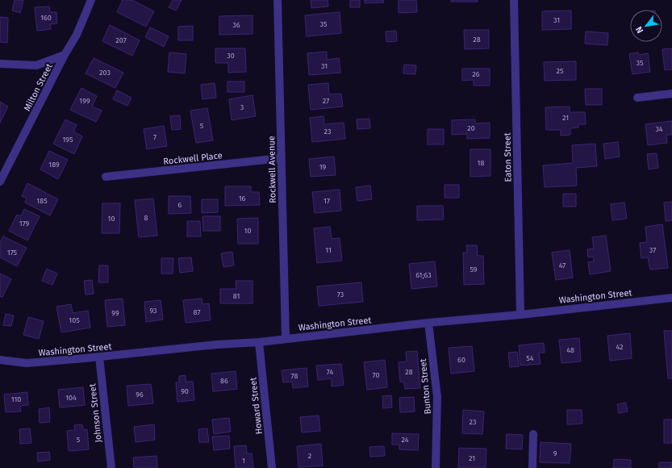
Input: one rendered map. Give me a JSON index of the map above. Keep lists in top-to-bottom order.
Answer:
{
  "streets": {
    "street": [
      "Milton Street",
      "Eaton Street",
      "Rockwell Place",
      "Rockwell Avenue",
      "Washington Street",
      "Bunton Street",
      "Howard Street",
      "Johnson Street"
    ]
  },
  "crossings": [
    ["Eaton Street", "Washington Street"],
    ["Rockwell Place", "Rockwell Avenue"],
    ["Rockwell Avenue", "Washington Street"],
    ["Washington Street", "Bunton Street"],
    ["Washington Street", "Howard Street"],
    ["Washington Street", "Johnson Street"]
  ],
  "house_numbers": [
    "160",
    "31",
    "35",
    "36",
    "28",
    "207",
    "30",
    "35",
    "31",
    "25",
    "203",
    "26",
    "199",
    "27",
    "3",
    "21",
    "5",
    "20",
    "34",
    "23",
    "7",
    "195",
    "18",
    "189",
    "19",
    "16",
    "185",
    "17",
    "6",
    "8",
    "10",
    "179",
    "10",
    "11",
    "37",
    "175",
    "47",
    "59",
    "61;63",
    "73",
    "81",
    "93",
    "87",
    "99",
    "105",
    "42",
    "48",
    "54",
    "60",
    "74",
    "28",
    "70",
    "78",
    "86",
    "90",
    "96",
    "104",
    "110",
    "23",
    "5",
    "24",
    "9",
    "2",
    "21",
    "1"
  ],
  "north": "bottom left"
}
